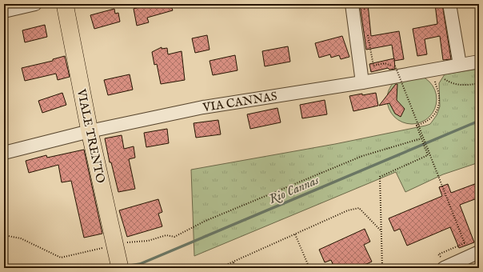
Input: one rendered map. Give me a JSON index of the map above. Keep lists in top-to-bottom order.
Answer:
{
  "streets": {
    "main road": ["VIALE TRENTO"],
    "street": ["VIA CANNAS"]
  },
  "crossings": [
    ["VIA CANNAS", "VIALE TRENTO"]
  ],
  "water": ["Rio Cannas"]
}
